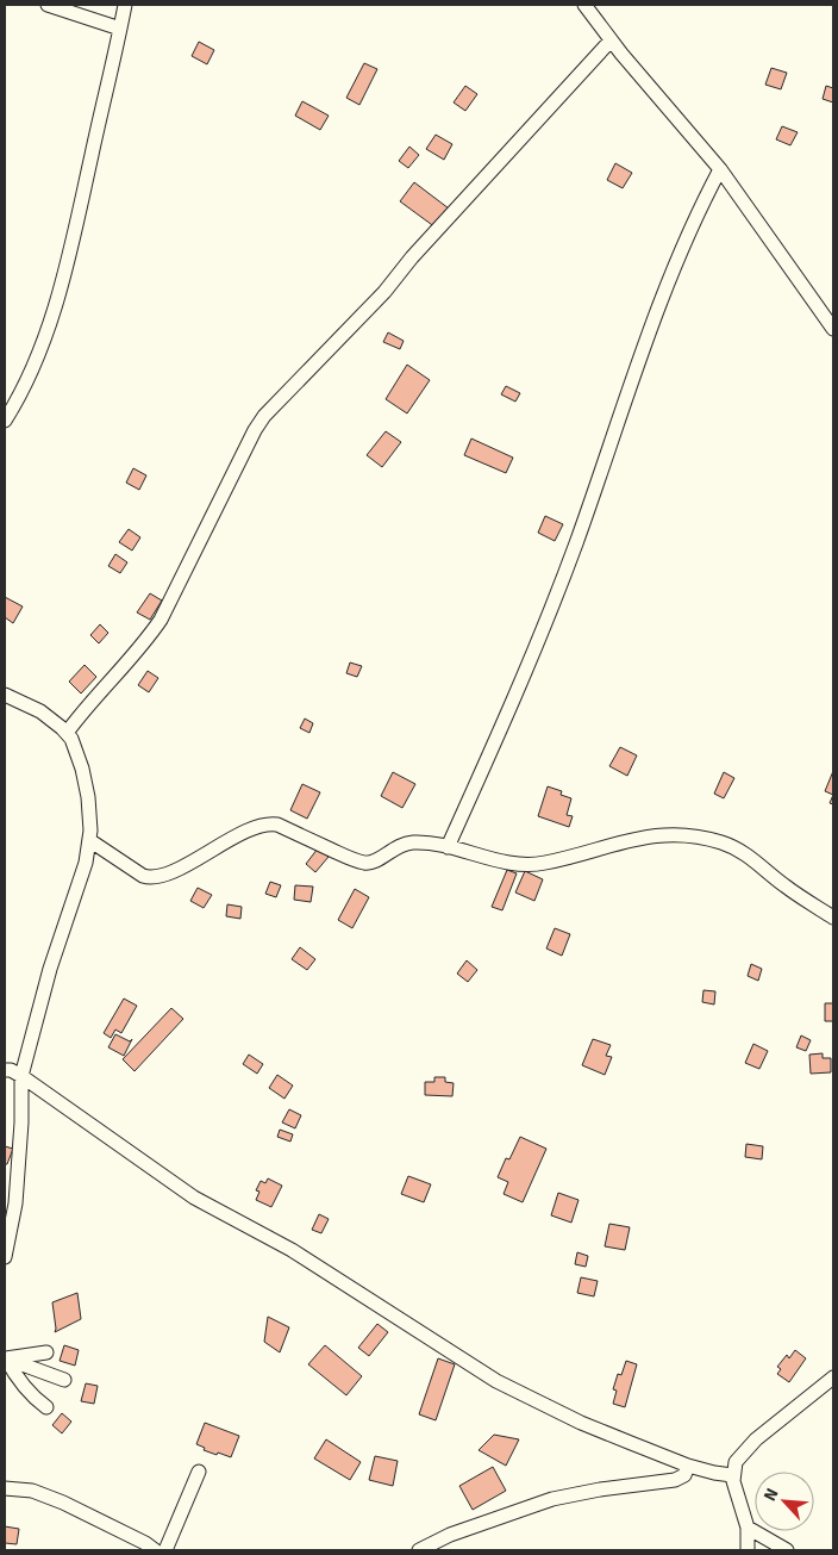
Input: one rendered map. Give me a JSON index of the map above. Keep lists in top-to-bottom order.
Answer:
{
  "north": "top left"
}
